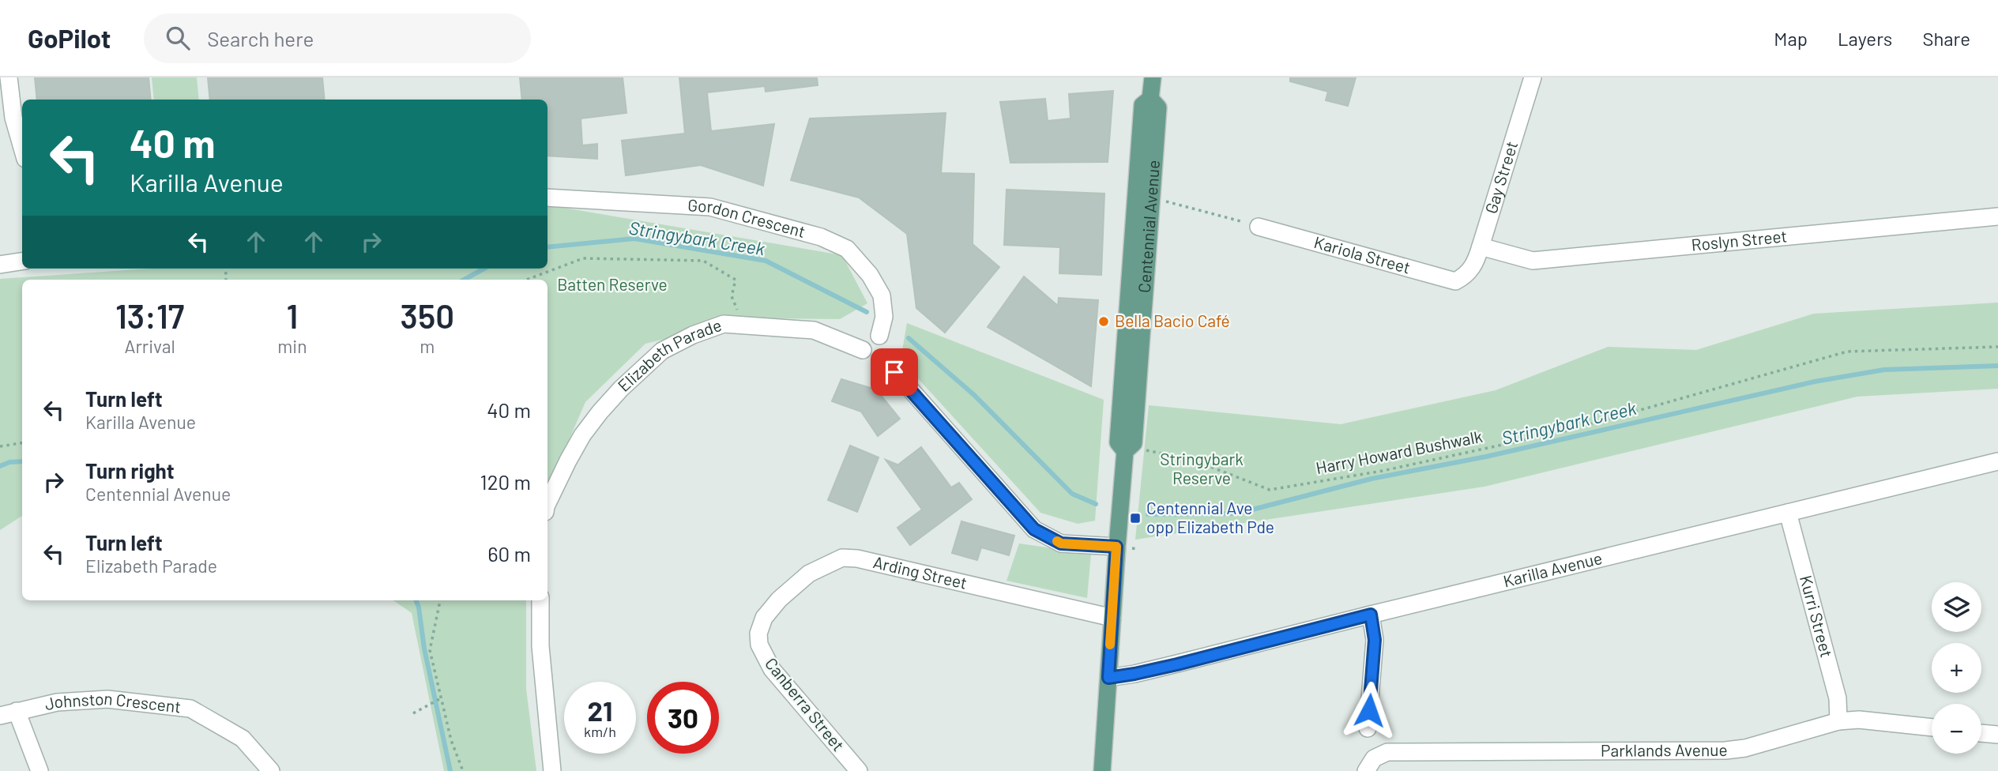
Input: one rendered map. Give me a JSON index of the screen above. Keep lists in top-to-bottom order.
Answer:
{
  "streets": {
    "main road": ["Centennial Avenue"],
    "street": [
      "Gay Street",
      "Gordon Crescent",
      "Roslyn Street",
      "Kariola Street",
      "Elizabeth Parade",
      "Karilla Avenue",
      "Arding Street",
      "Kurri Street",
      "Canberra Street",
      "Johnston Crescent",
      "Parklands Avenue"
    ],
    "path": ["Harry Howard Bushwalk"]
  },
  "crossings": [
    ["Gay Street", "Roslyn Street"],
    ["Gay Street", "Kariola Street"],
    ["Gordon Crescent", "Elizabeth Parade"],
    ["Centennial Avenue", "Harry Howard Bushwalk"],
    ["Centennial Avenue", "Karilla Avenue"],
    ["Centennial Avenue", "Arding Street"],
    ["Karilla Avenue", "Kurri Street"],
    ["Arding Street", "Canberra Street"],
    ["Kurri Street", "Parklands Avenue"]
  ],
  "water": ["Stringybark Creek"],
  "parks": ["Batten Reserve", "Stringybark Reserve"],
  "places": {
    "other": ["Bella Bacio Café"],
    "transit": ["Centennial Ave opp Elizabeth Pde"]
  },
  "page": {
    "header": "GoPilot",
    "search": "Search here",
    "nav": ["Map", "Layers", "Share"],
    "turn": ["40 m", "Karilla Avenue"],
    "eta": [
      "13:17",
      "Arrival",
      "1",
      "min",
      "350",
      "m"
    ],
    "list": [
      {
        "name": "Turn left",
        "note": "Karilla Avenue",
        "value": "40 m"
      },
      {
        "name": "Turn right",
        "note": "Centennial Avenue",
        "value": "120 m"
      },
      {
        "name": "Turn left",
        "note": "Elizabeth Parade",
        "value": "60 m"
      }
    ],
    "map_buttons": ["+", "−"],
    "speed": "21 km/h",
    "limit": "30"
  }
}
